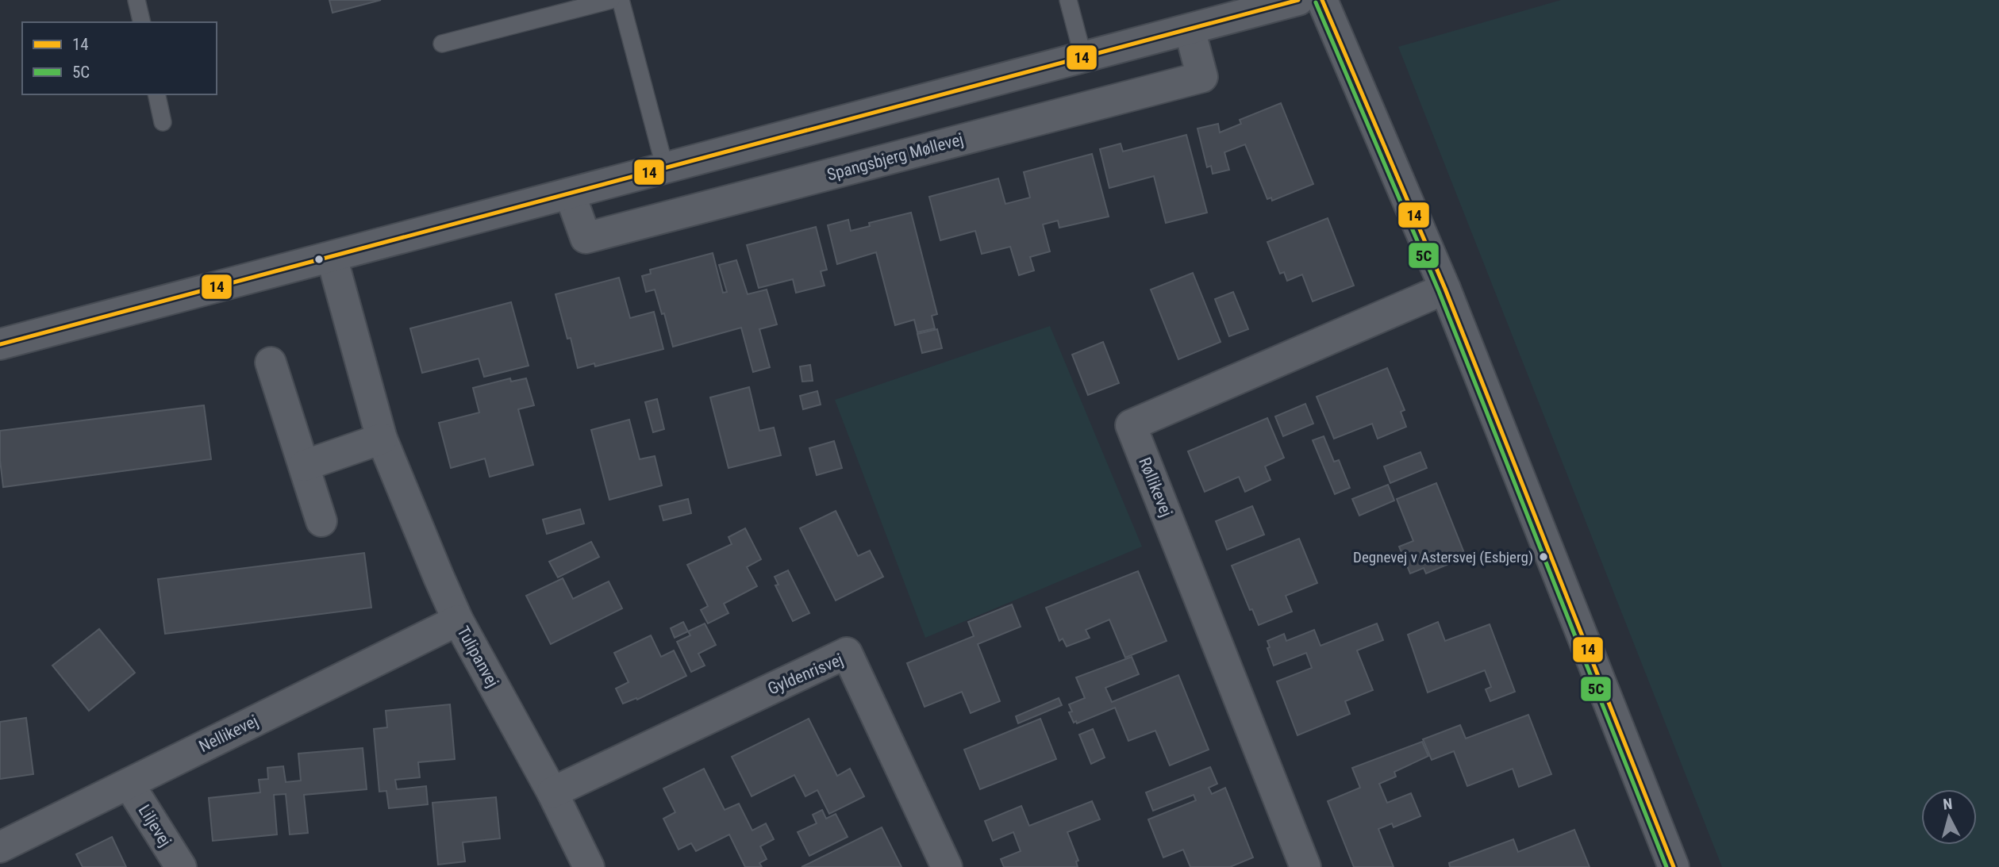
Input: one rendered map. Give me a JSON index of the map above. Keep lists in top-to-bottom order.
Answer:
{
  "streets": {
    "street": [
      "Spangsbjerg Møllevej",
      "Røllikevej",
      "Tulipanvej",
      "Gyldenrisvej",
      "Nellikevej",
      "Liljevej"
    ]
  },
  "crossings": [
    ["Tulipanvej", "Gyldenrisvej"],
    ["Tulipanvej", "Nellikevej"],
    ["Nellikevej", "Liljevej"]
  ],
  "places": ["Degnevej v Astersvej (Esbjerg)"],
  "lines": ["transit line 14", "transit line 5C"],
  "legend": ["14", "5C"],
  "north": "top"
}
